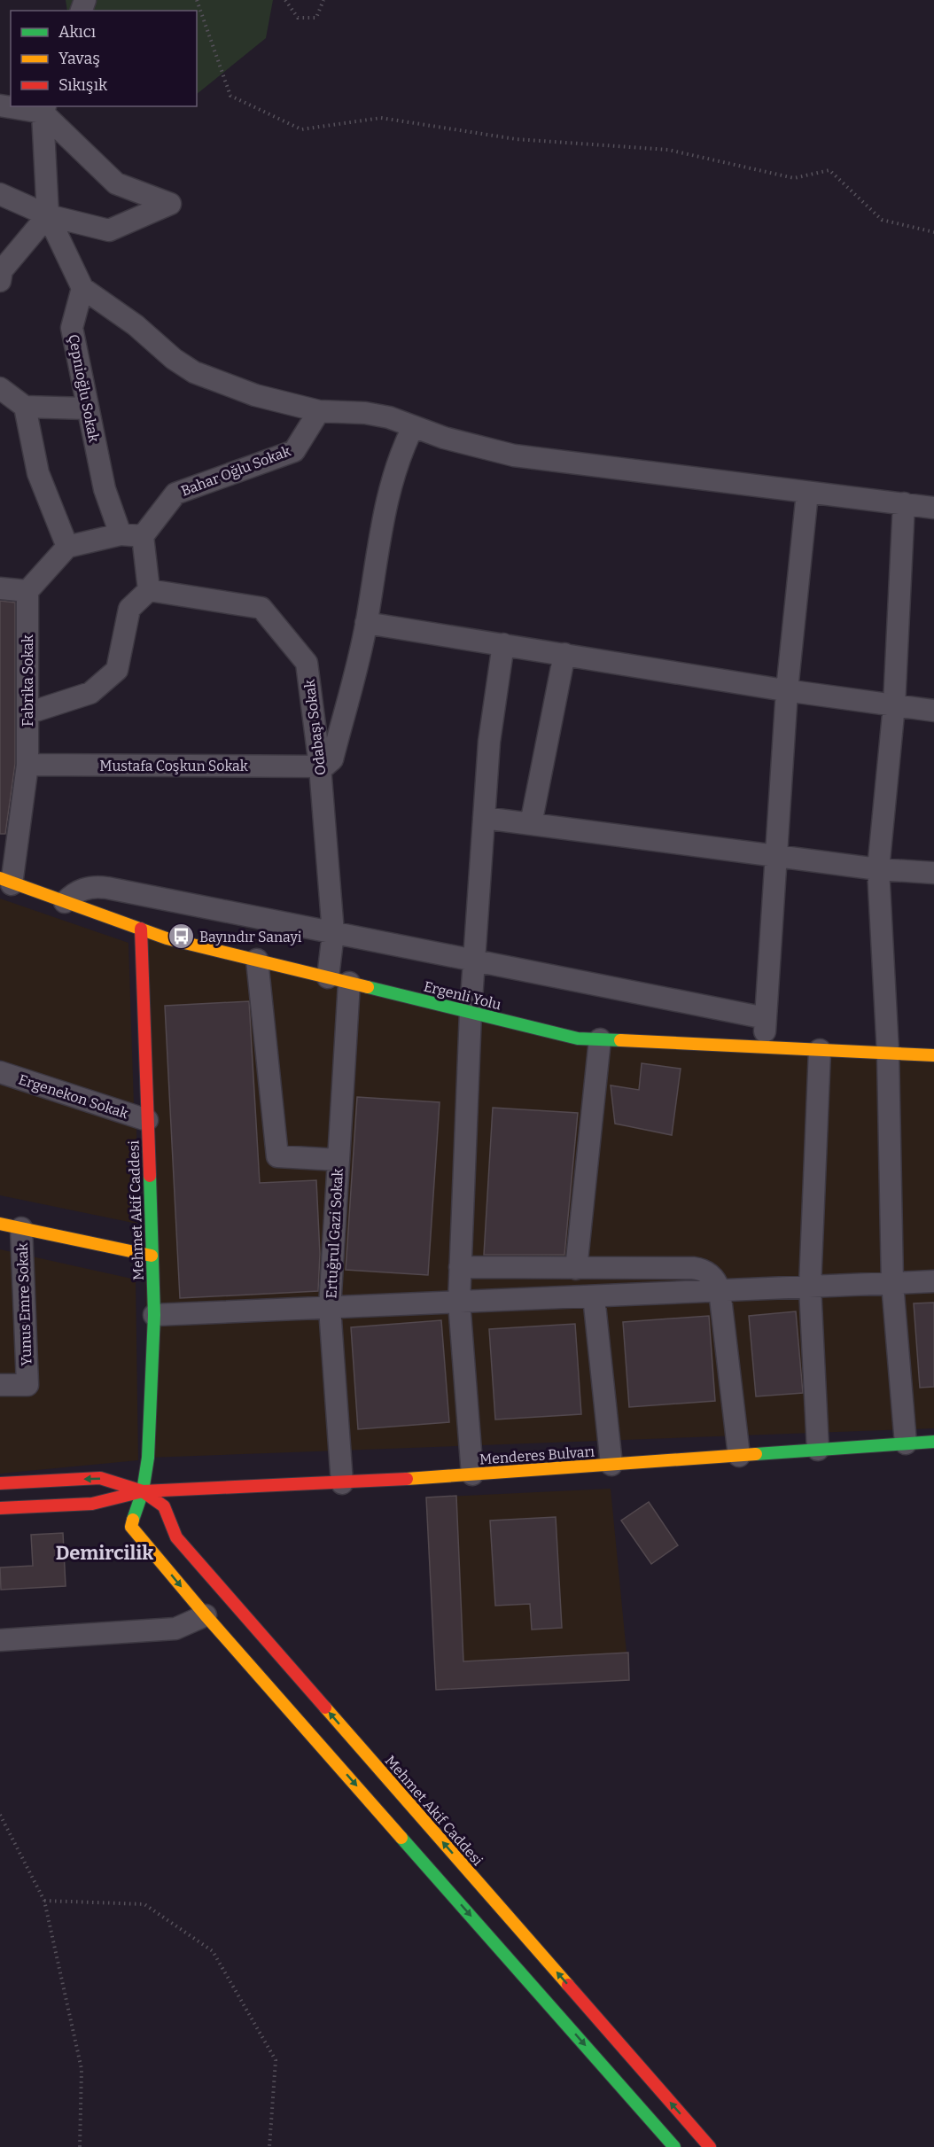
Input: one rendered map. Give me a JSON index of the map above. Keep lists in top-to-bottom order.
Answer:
{
  "streets": {
    "street": [
      "Çepnioğlu Sokak",
      "Bahar Oğlu Sokak",
      "Fabrika Sokak",
      "Odabaşı Sokak",
      "Mustafa Coşkun Sokak",
      "Ergenli Yolu",
      "Ergenekon Sokak",
      "Mehmet Akif Caddesi",
      "Ertuğrul Gazi Sokak",
      "Yunus Emre Sokak",
      "Menderes Bulvarı"
    ]
  },
  "crossings": [
    ["Fabrika Sokak", "Mustafa Coşkun Sokak"],
    ["Fabrika Sokak", "Ergenli Yolu"],
    ["Odabaşı Sokak", "Mustafa Coşkun Sokak"],
    ["Odabaşı Sokak", "Ergenli Yolu"],
    ["Ergenli Yolu", "Mehmet Akif Caddesi"],
    ["Ergenli Yolu", "Ertuğrul Gazi Sokak"],
    ["Ergenekon Sokak", "Mehmet Akif Caddesi"],
    ["Mehmet Akif Caddesi", "Menderes Bulvarı"],
    ["Ertuğrul Gazi Sokak", "Menderes Bulvarı"]
  ],
  "districts": ["Demircilik"],
  "places": {
    "bus stop": ["Bayındır Sanayi"]
  },
  "legend": ["Akıcı", "Yavaş", "Sıkışık"]
}
